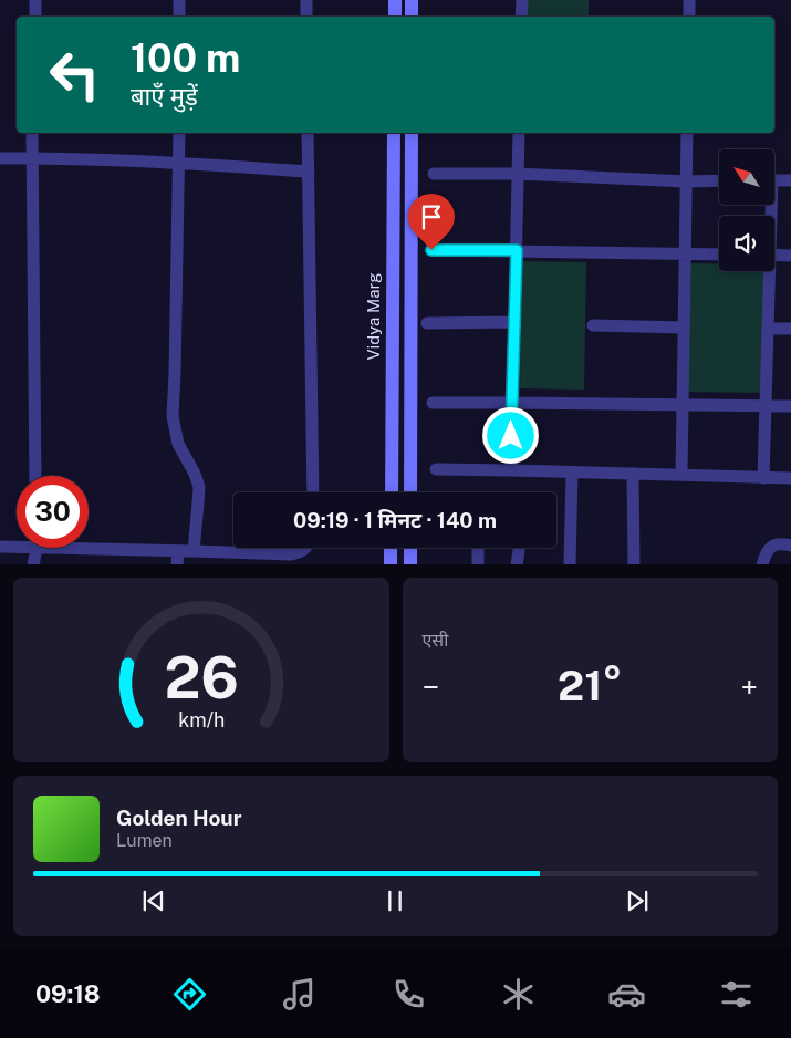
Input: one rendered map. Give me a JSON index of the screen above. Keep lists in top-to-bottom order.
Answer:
{
  "streets": {
    "main road": ["Vidya Marg"]
  },
  "north": "top left",
  "page": {
    "turn": ["100 m", "बाएँ मुड़ें"],
    "limit": "30",
    "trip": "09:19 · 1 मिनट · 140 m",
    "tile": "एसी",
    "heat": ["−", "21°", "+"],
    "song": ["Golden Hour", "Lumen"],
    "tabs": "09:18",
    "gauge": ["26", "km/h"]
  }
}
